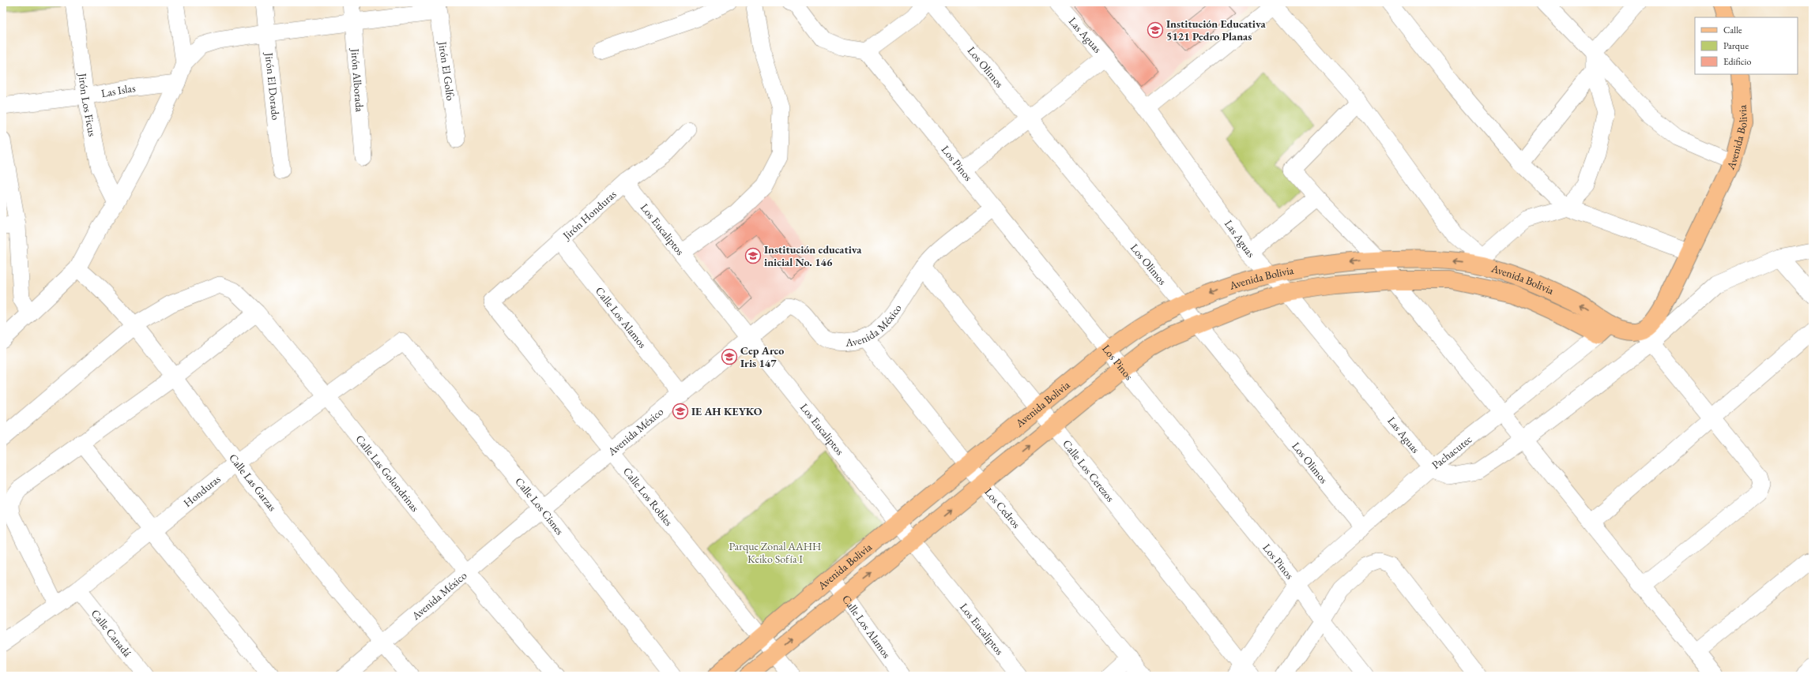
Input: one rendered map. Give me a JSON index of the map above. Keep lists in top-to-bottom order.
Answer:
{
  "streets": {
    "main road": ["Avenida Bolivia"],
    "street": [
      "Las Aguas",
      "Los Olimos",
      "Jirón El Golfo",
      "Jirón Alborada",
      "Jirón El Dorado",
      "Las Islas",
      "Jirón Los Ficus",
      "Los Pinos",
      "Jirón Honduras",
      "Los Eucaliptos",
      "Calle Los Alamos",
      "Avenida México",
      "Pachacutec",
      "Calle Los Cerezos",
      "Calle Las Golondrinas",
      "Calle Las Garzas",
      "Honduras",
      "Calle Los Robles",
      "Calle Los Cisnes",
      "Los Cedros",
      "Calle Canadá"
    ]
  },
  "crossings": [
    ["Las Aguas", "Avenida Bolivia"],
    ["Las Aguas", "Pachacutec"],
    ["Los Olimos", "Avenida Bolivia"],
    ["Los Olimos", "Pachacutec"],
    ["Las Islas", "Jirón Los Ficus"],
    ["Avenida Bolivia", "Los Pinos"],
    ["Avenida Bolivia", "Los Eucaliptos"],
    ["Avenida Bolivia", "Calle Los Alamos"],
    ["Avenida Bolivia", "Pachacutec"],
    ["Avenida Bolivia", "Calle Los Cerezos"],
    ["Avenida Bolivia", "Calle Los Robles"],
    ["Avenida Bolivia", "Los Cedros"],
    ["Los Pinos", "Avenida México"],
    ["Los Pinos", "Pachacutec"],
    ["Jirón Honduras", "Los Eucaliptos"],
    ["Jirón Honduras", "Calle Los Alamos"],
    ["Jirón Honduras", "Calle Los Robles"],
    ["Los Eucaliptos", "Avenida México"],
    ["Calle Los Alamos", "Avenida México"],
    ["Avenida México", "Calle Los Cerezos"],
    ["Avenida México", "Calle Las Golondrinas"],
    ["Avenida México", "Calle Las Garzas"],
    ["Avenida México", "Calle Los Robles"],
    ["Avenida México", "Calle Los Cisnes"],
    ["Avenida México", "Los Cedros"],
    ["Pachacutec", "Calle Los Cerezos"],
    ["Calle Las Golondrinas", "Calle Las Garzas"],
    ["Calle Las Golondrinas", "Honduras"],
    ["Calle Las Garzas", "Honduras"],
    ["Honduras", "Calle Los Cisnes"],
    ["Honduras", "Calle Canadá"]
  ],
  "parks": ["Parque Zonal AAHH Keiko Sofía I"],
  "places": {
    "school or university": [
      "Institución Educativa 5121 Pedro Planas",
      "Institución educativa inicial No. 146",
      "Cep Arco Iris 147",
      "IE AH KEYKO"
    ]
  },
  "legend": ["Calle", "Parque", "Edificio"]
}
